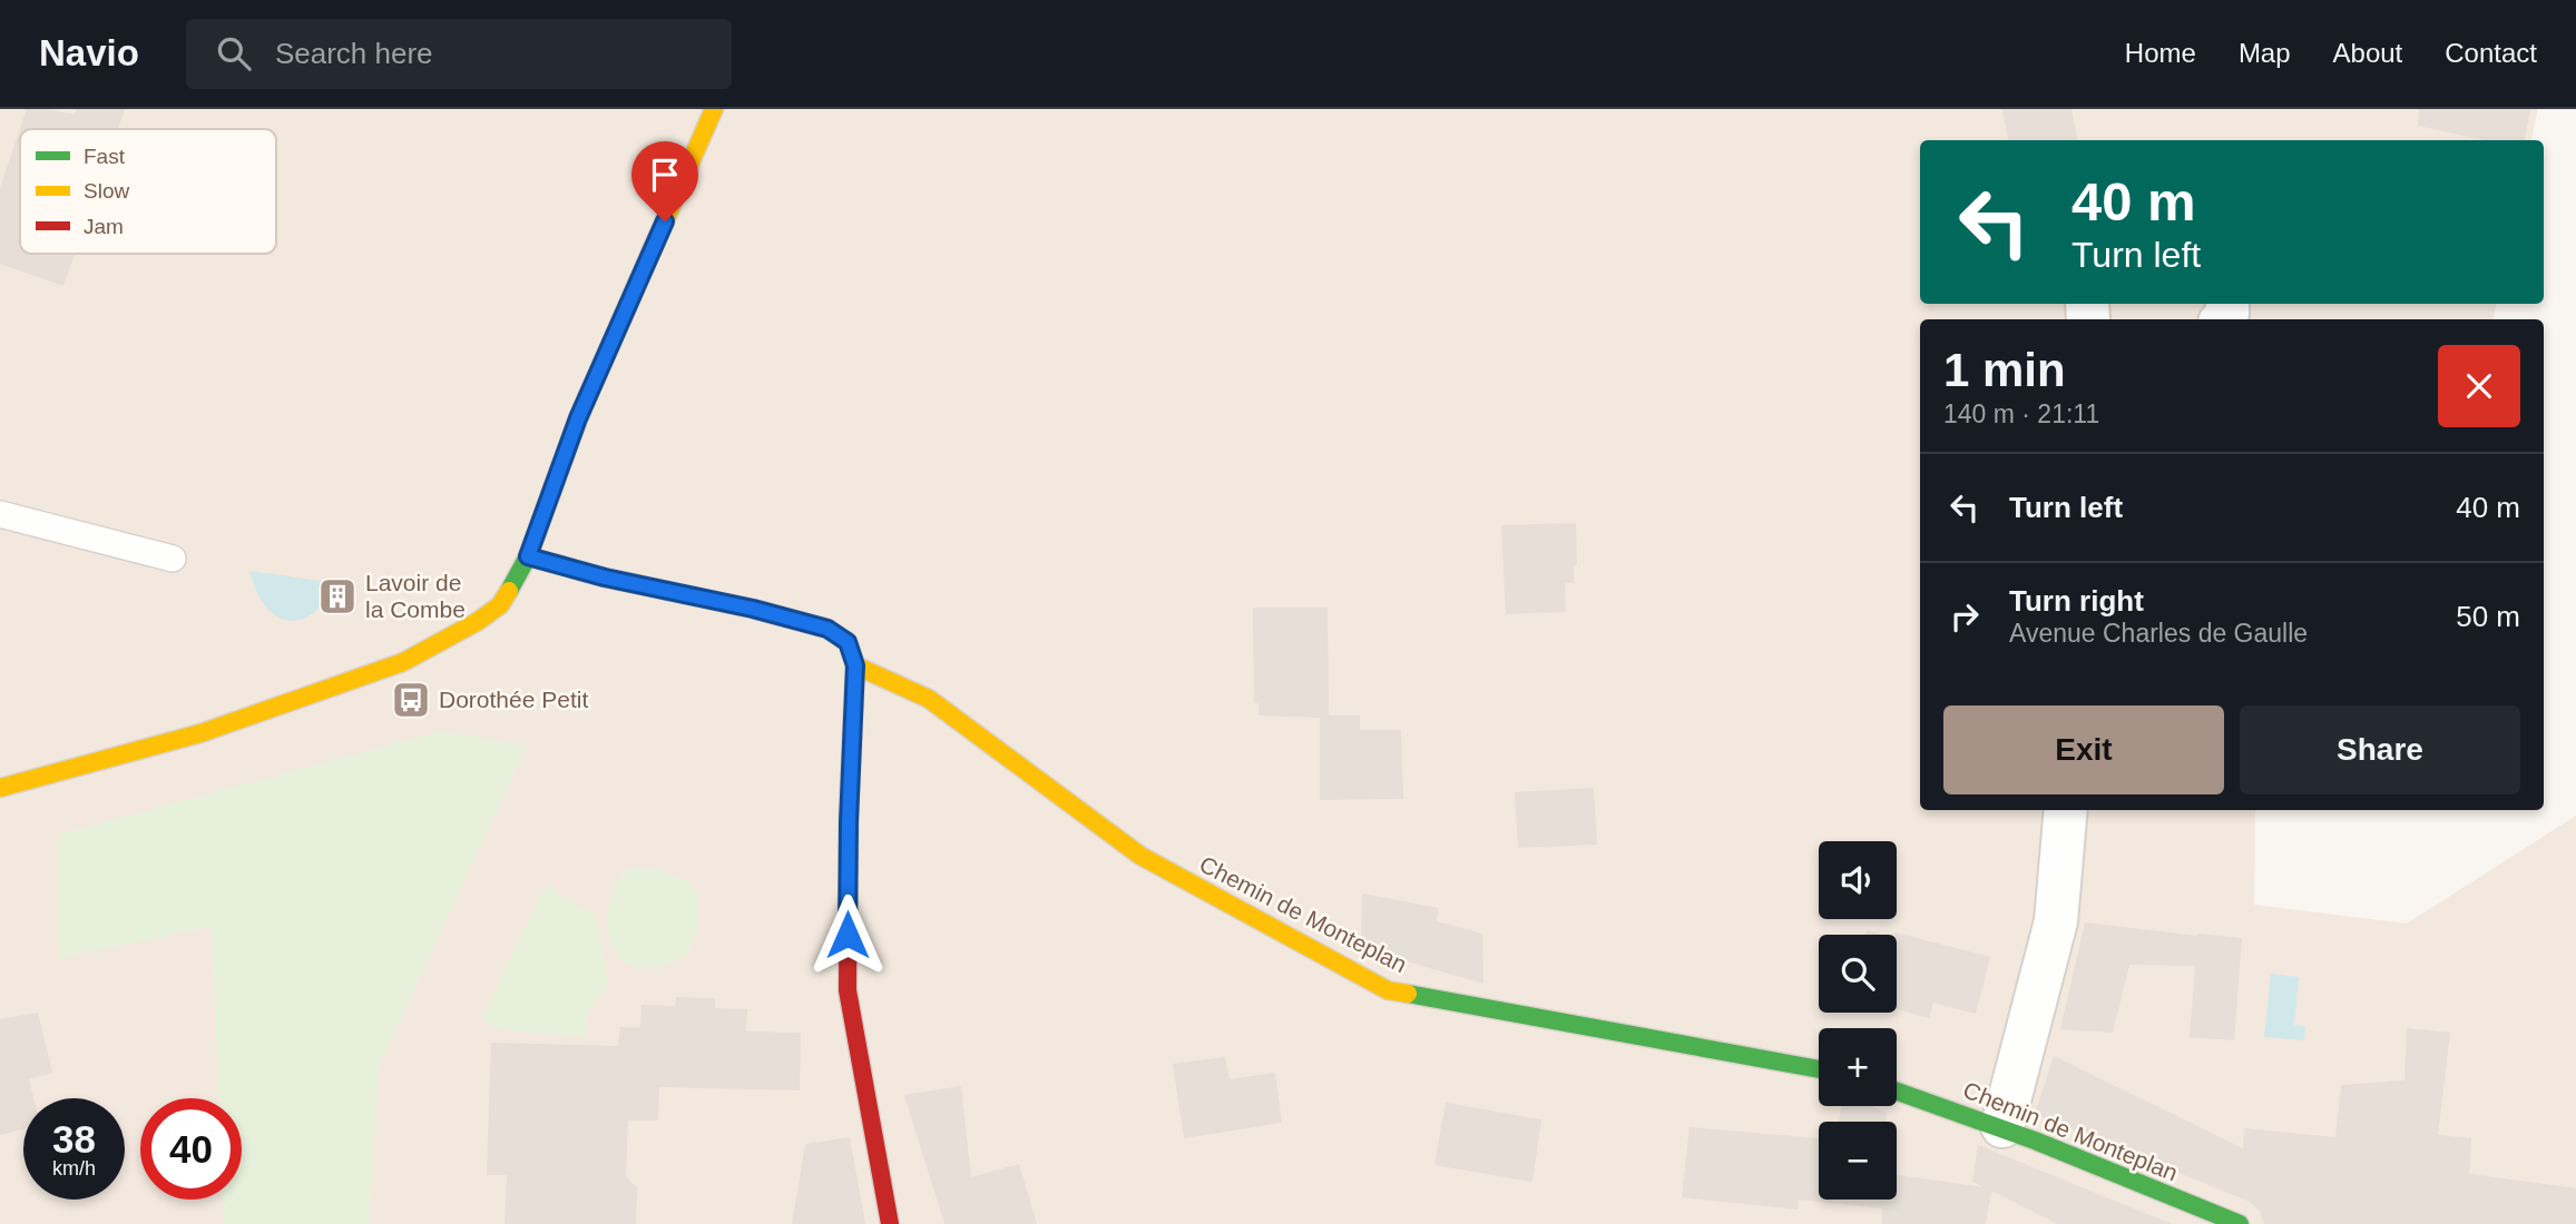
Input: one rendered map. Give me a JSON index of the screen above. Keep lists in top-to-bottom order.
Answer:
{
  "streets": {
    "street": ["Chemin de Monteplan"]
  },
  "places": {
    "building": ["Lavoir de la Combe"],
    "bus stop": ["Dorothée Petit"]
  },
  "legend": ["Fast", "Slow", "Jam"],
  "page": {
    "header": "Navio",
    "search": "Search here",
    "nav": [
      "Home",
      "Map",
      "About",
      "Contact"
    ],
    "turn": ["40 m", "Turn left"],
    "heading": ["1 min", "140 m · 21:11"],
    "list": [
      {
        "name": "Turn left",
        "value": "40 m"
      },
      {
        "name": "Turn right",
        "note": "Avenue Charles de Gaulle",
        "value": "50 m"
      }
    ],
    "buttons": ["Exit", "Share"],
    "map_buttons": ["+", "−"],
    "speed": "38 km/h",
    "limit": "40"
  }
}
